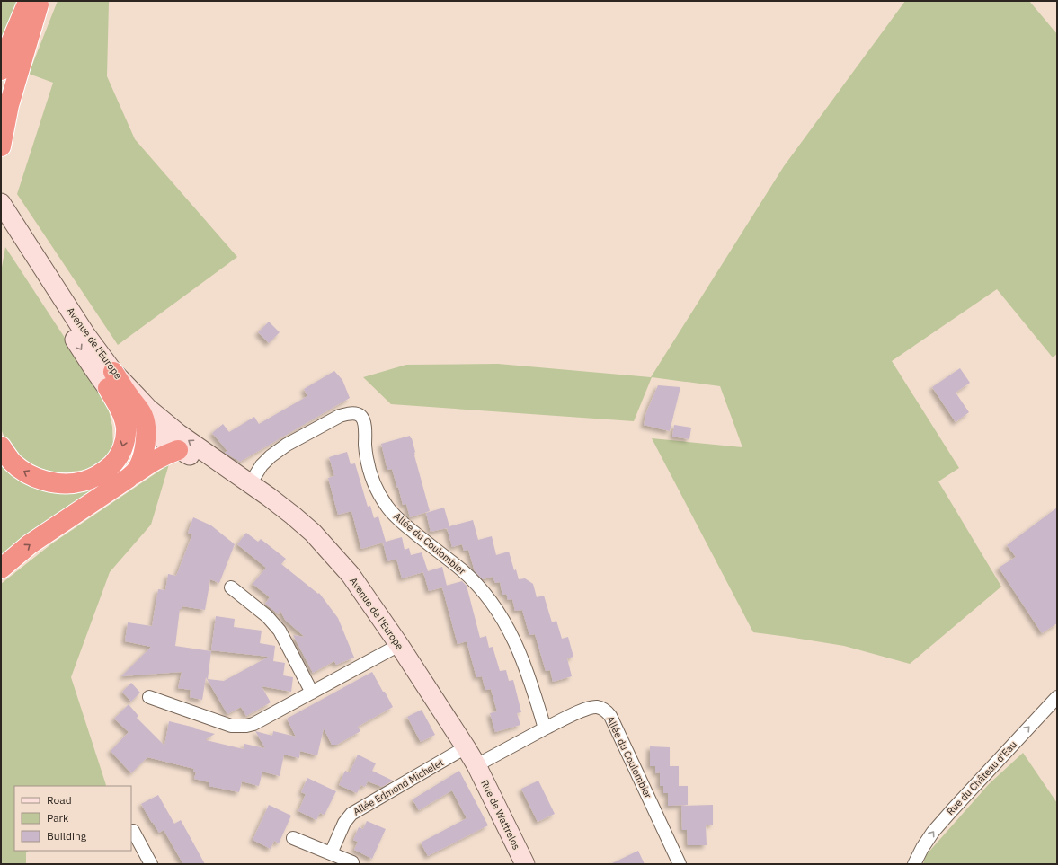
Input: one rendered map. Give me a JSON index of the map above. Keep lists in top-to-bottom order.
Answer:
{
  "streets": {
    "street": [
      "Avenue de l'Europe",
      "Allée du Coulombier",
      "Rue du Château d'Eau",
      "Allée Edmond Michelet",
      "Rue de Wattrelos"
    ]
  },
  "crossings": [
    ["Avenue de l'Europe", "Allée du Coulombier"],
    ["Avenue de l'Europe", "Allée Edmond Michelet"],
    ["Avenue de l'Europe", "Rue de Wattrelos"],
    ["Allée du Coulombier", "Rue de Wattrelos"]
  ],
  "one_way": ["Rue du Château d'Eau"],
  "legend": ["Road", "Park", "Building"]
}
